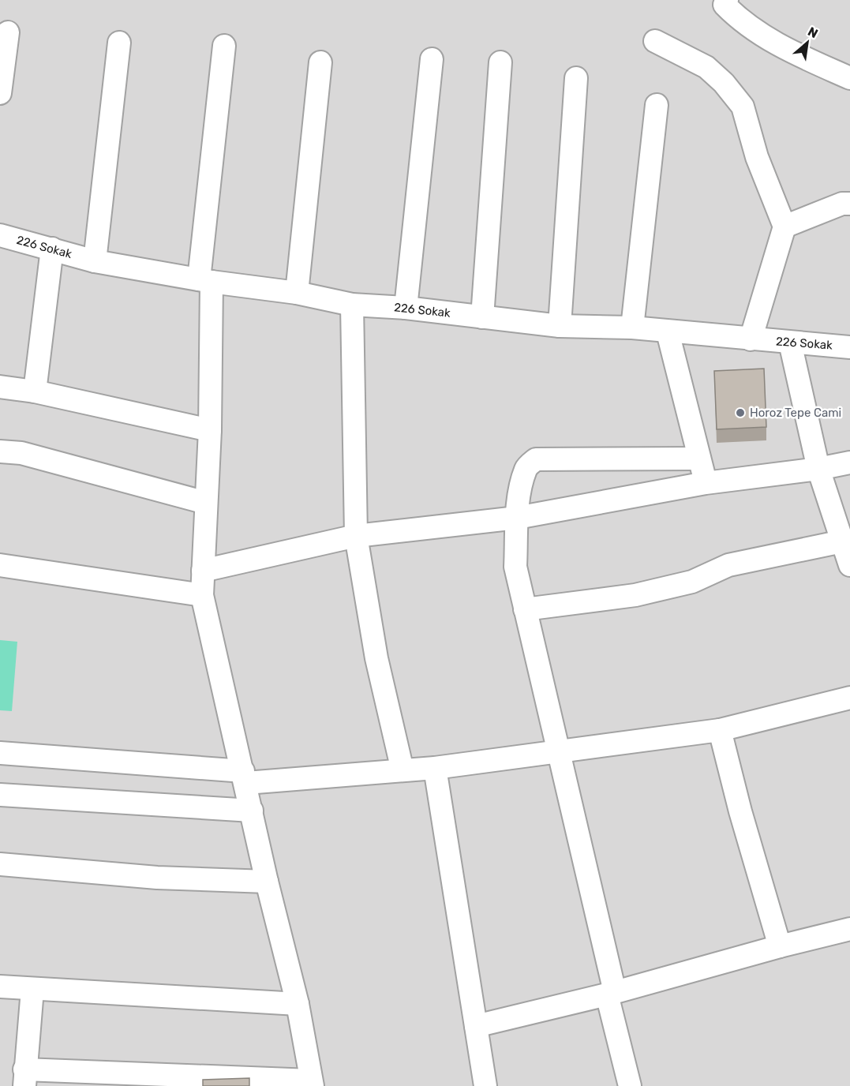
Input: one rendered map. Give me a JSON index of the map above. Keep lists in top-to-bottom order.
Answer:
{
  "streets": {
    "street": ["226 Sokak"]
  },
  "places": ["Horoz Tepe Cami"],
  "north": "top right"
}
